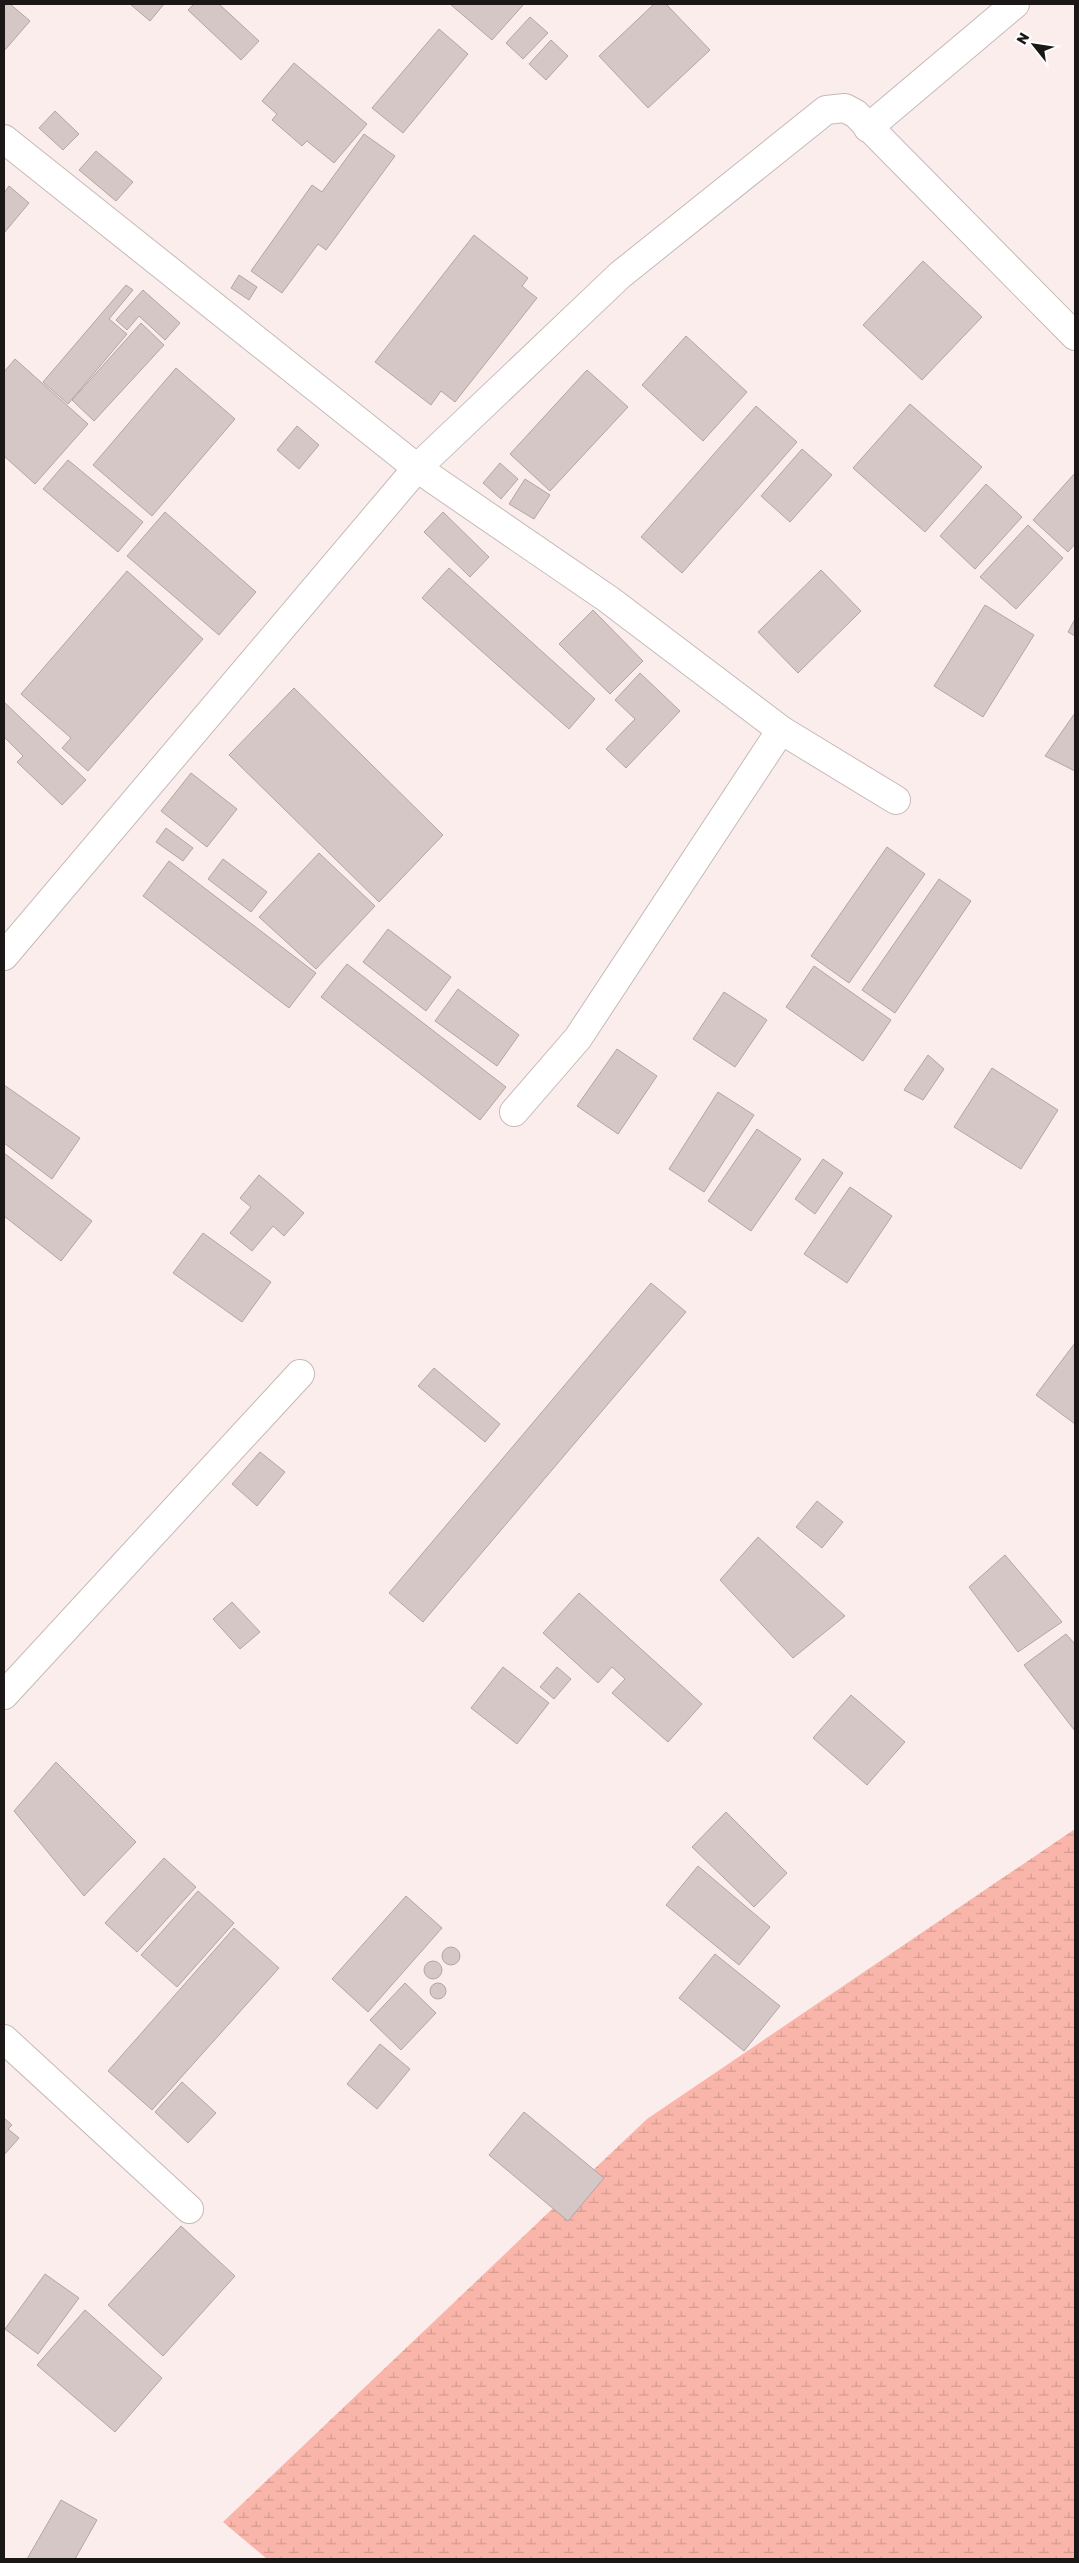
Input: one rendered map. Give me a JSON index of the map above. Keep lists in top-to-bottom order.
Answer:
{
  "north": "top left"
}
